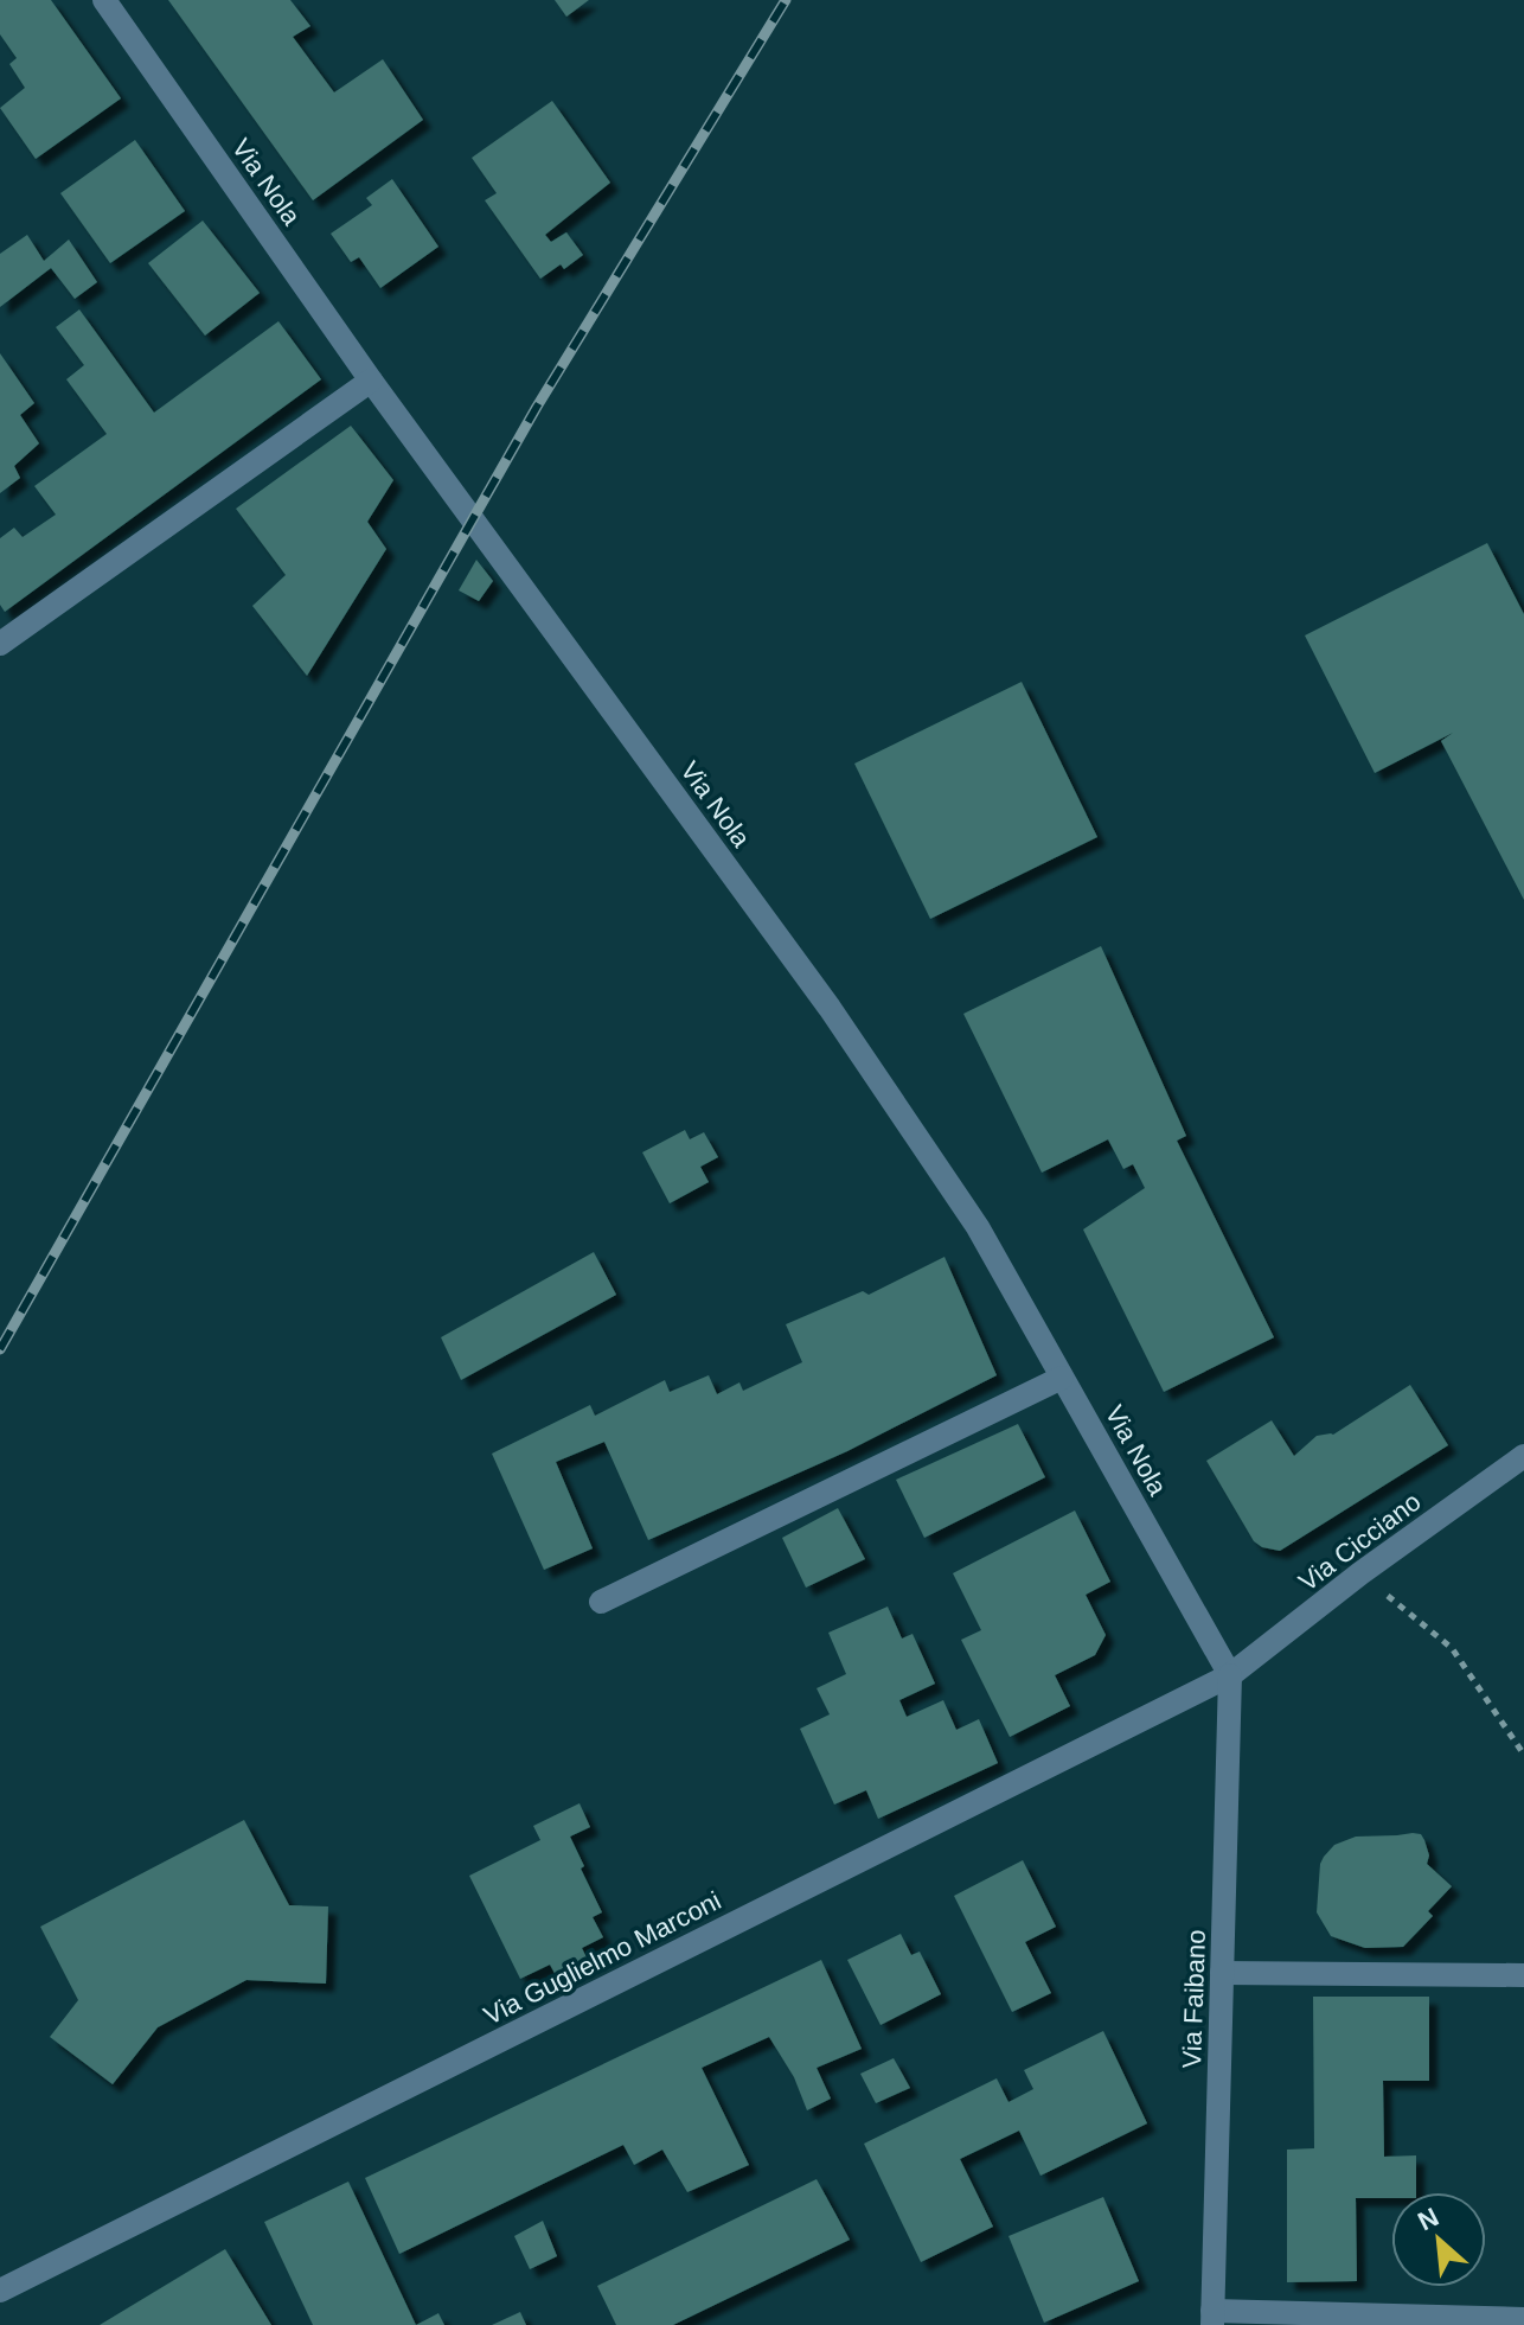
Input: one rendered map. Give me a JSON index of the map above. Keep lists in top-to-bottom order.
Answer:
{
  "streets": {
    "street": [
      "Via Nola",
      "Via Cicciano",
      "Via Guglielmo Marconi",
      "Via Faibano"
    ]
  },
  "crossings": [
    ["Via Nola", "Via Cicciano"],
    ["Via Nola", "Via Guglielmo Marconi"],
    ["Via Nola", "Via Faibano"],
    ["Via Cicciano", "Via Guglielmo Marconi"],
    ["Via Cicciano", "Via Faibano"],
    ["Via Guglielmo Marconi", "Via Faibano"]
  ],
  "north": "top left"
}
